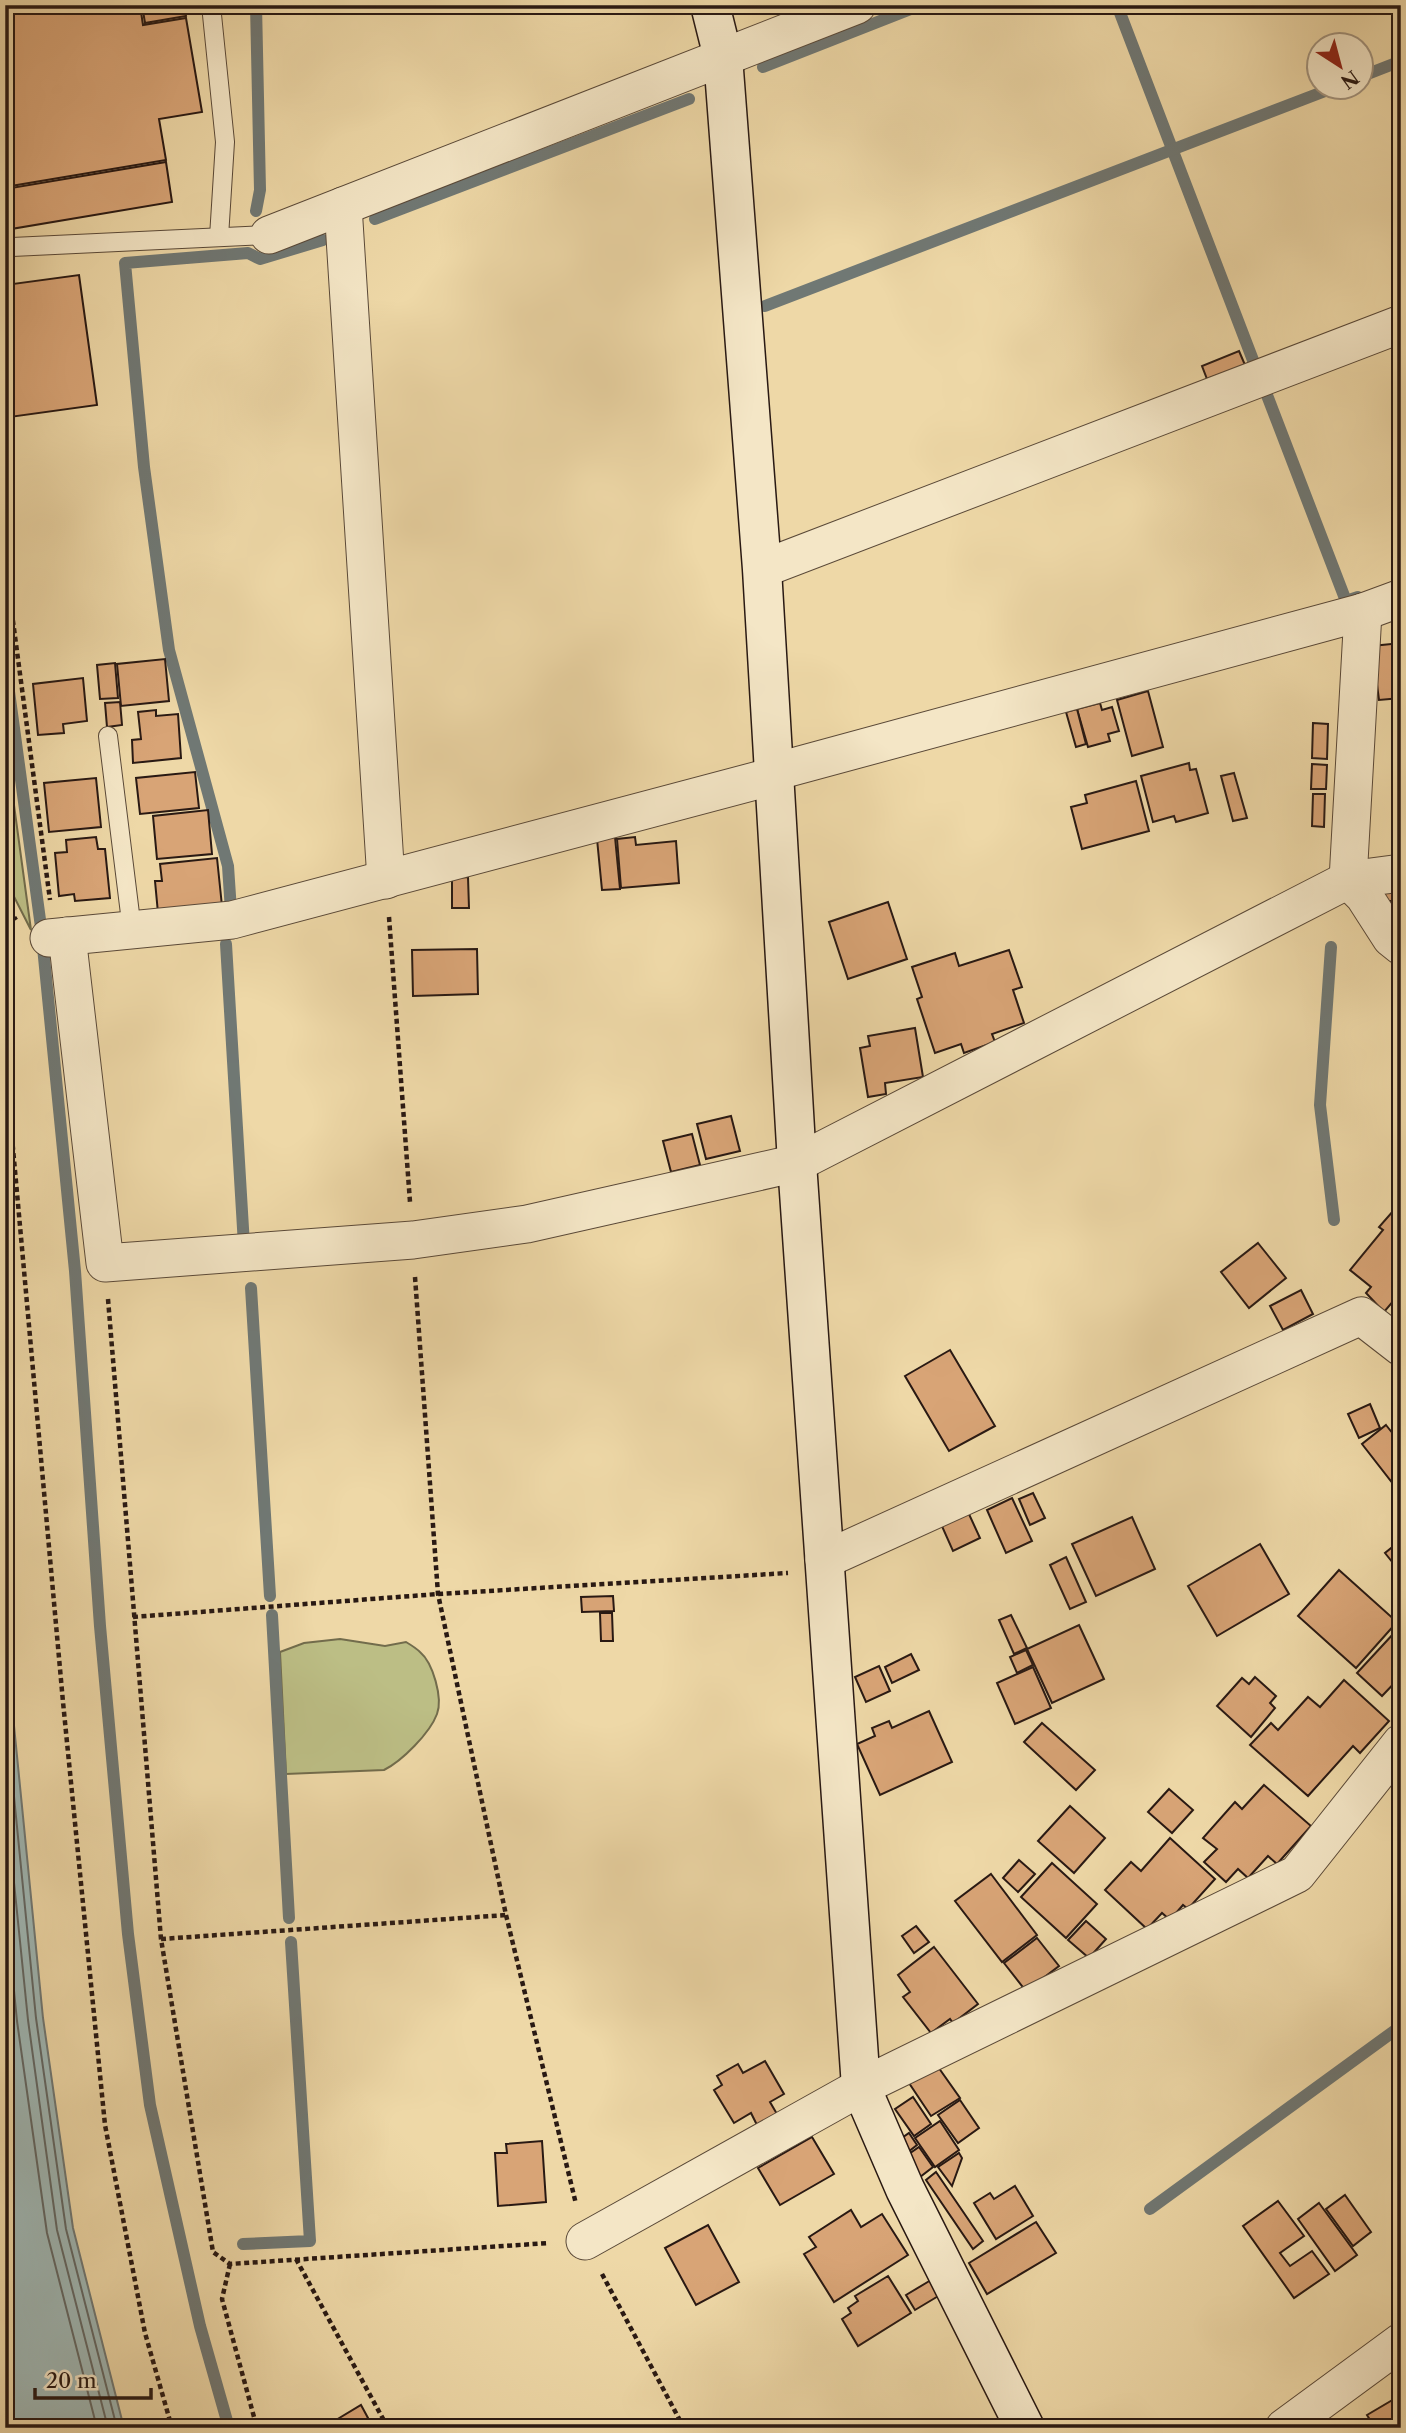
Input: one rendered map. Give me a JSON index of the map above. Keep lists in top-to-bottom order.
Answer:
{
  "scale_bar": "20 m",
  "north": "bottom right"
}
